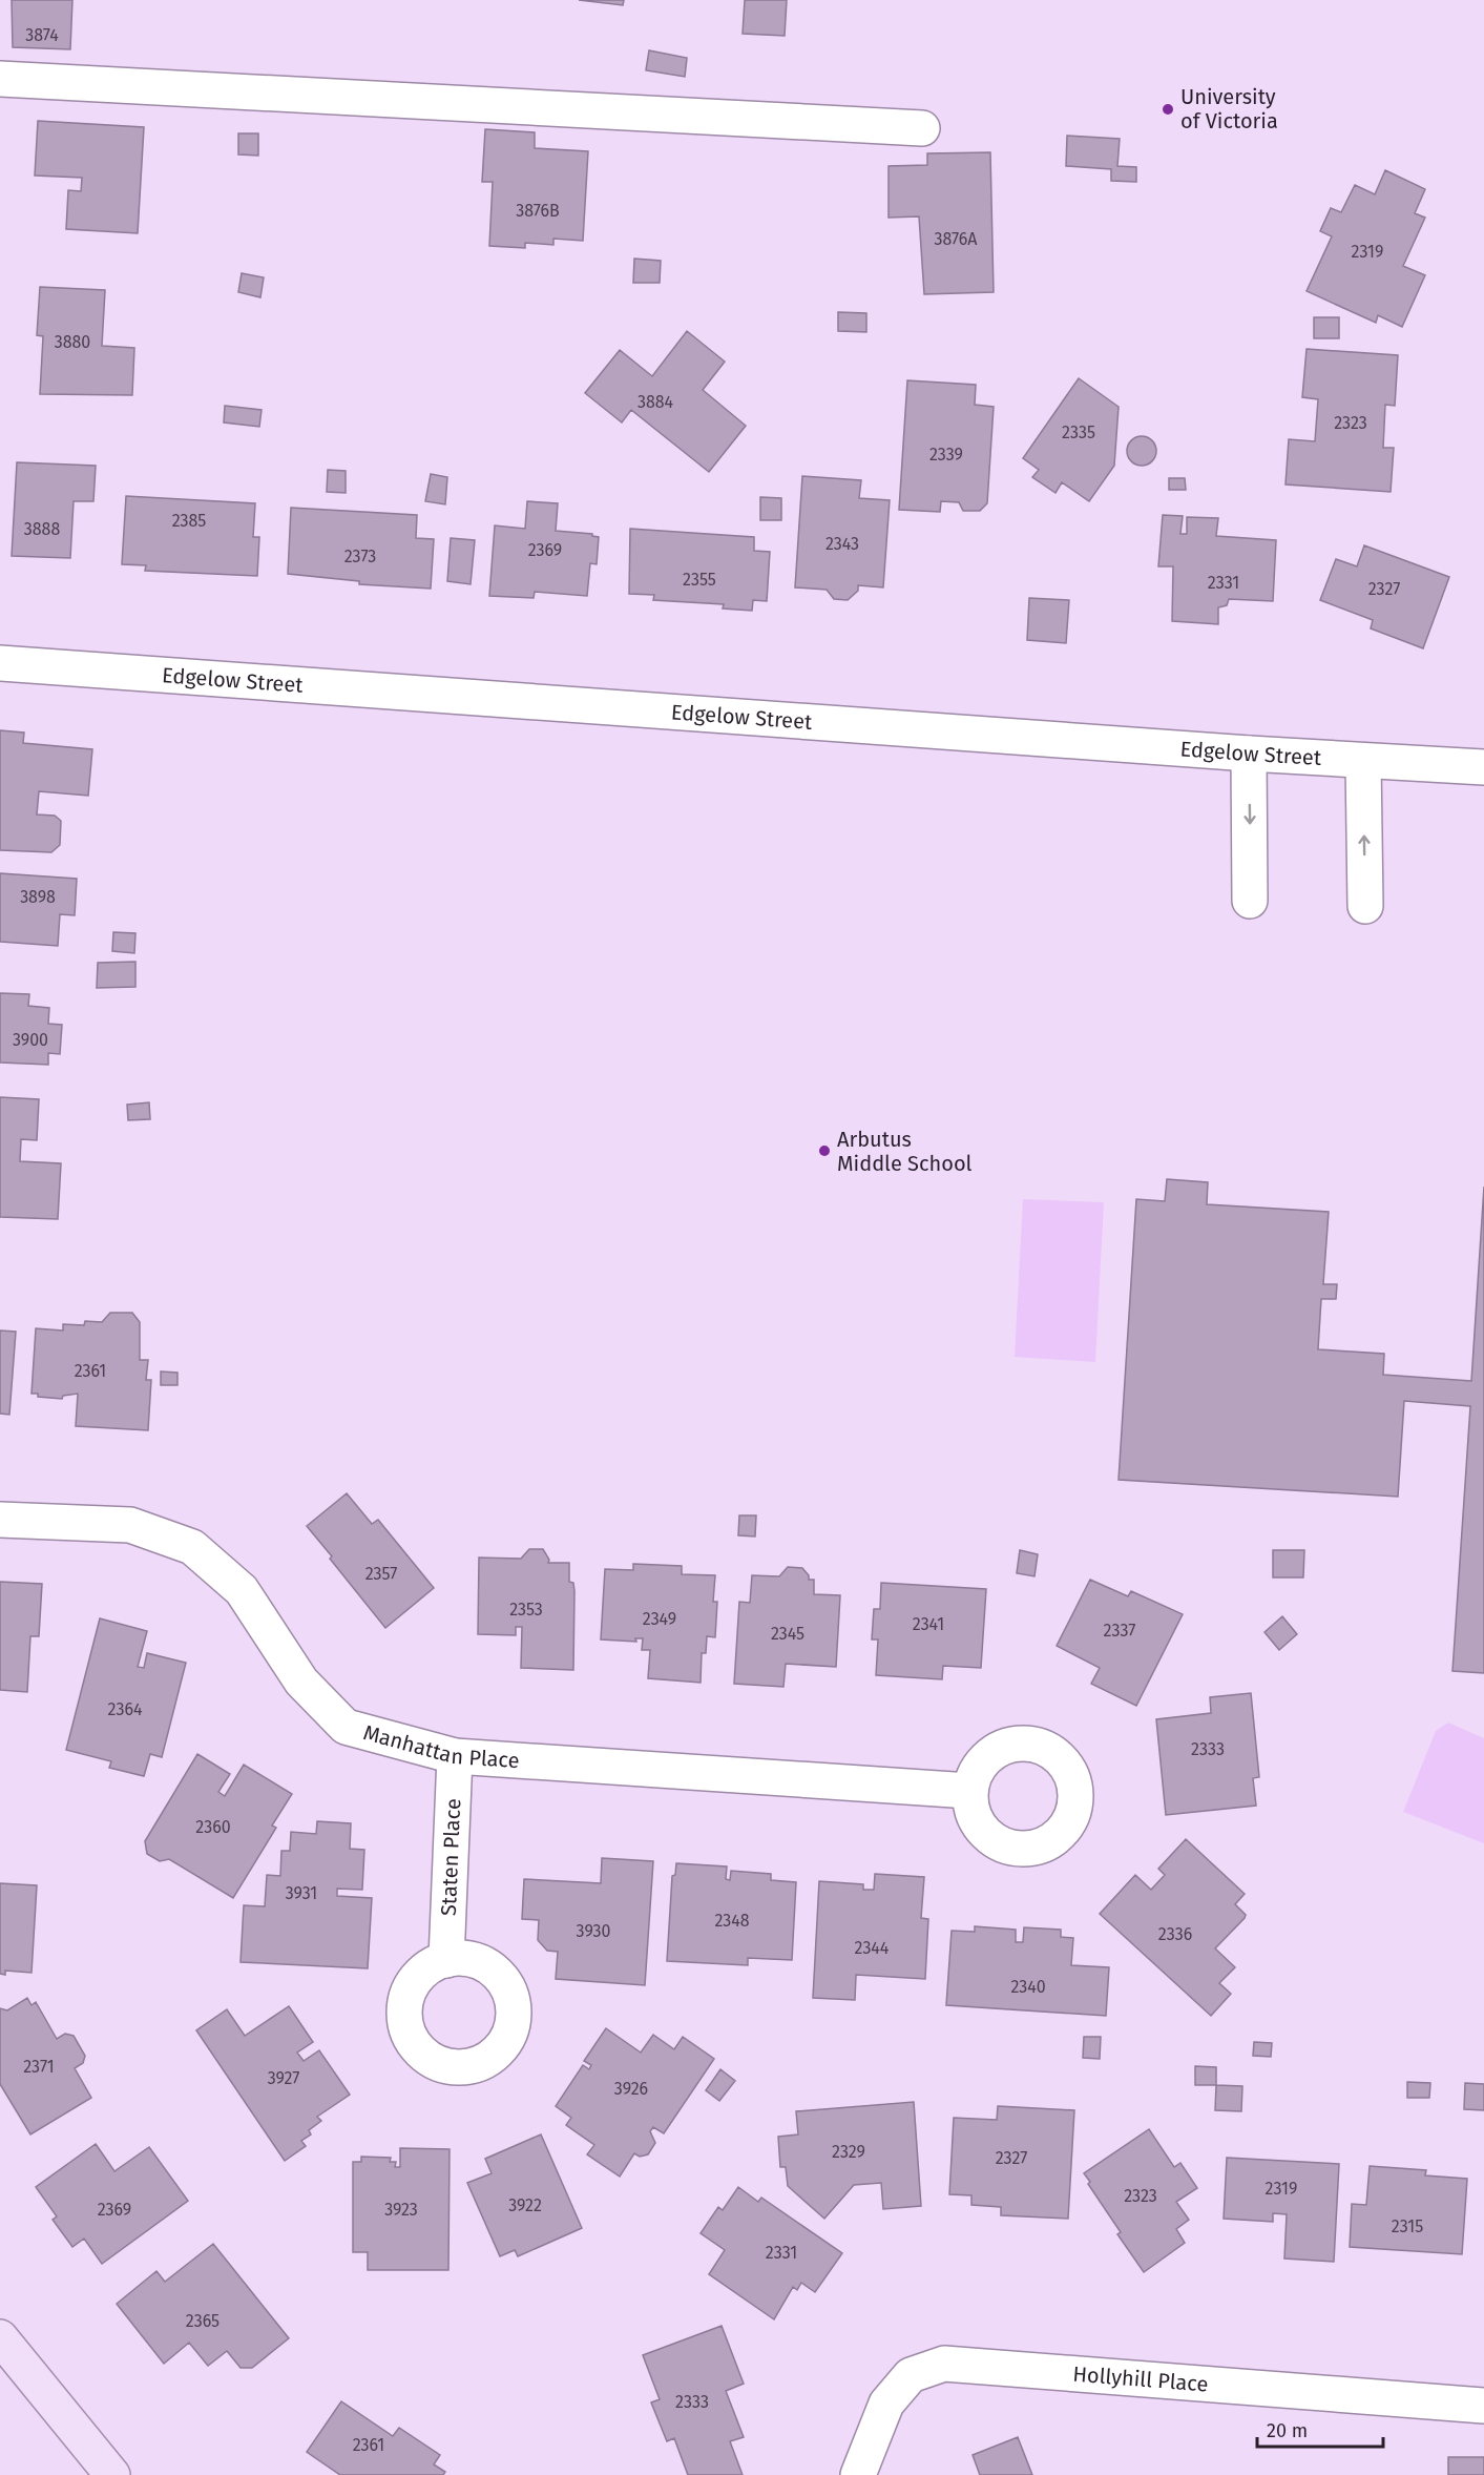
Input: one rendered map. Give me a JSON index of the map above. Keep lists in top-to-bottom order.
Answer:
{
  "streets": {
    "street": [
      "Edgelow Street",
      "Manhattan Place",
      "Staten Place",
      "Hollyhill Place"
    ]
  },
  "crossings": [
    ["Manhattan Place", "Staten Place"]
  ],
  "places": ["University of Victoria", "Arbutus Middle School"],
  "house_numbers": [
    "3874",
    "3876B",
    "3876A",
    "2319",
    "3880",
    "3884",
    "2323",
    "2335",
    "2339",
    "2385",
    "3888",
    "2343",
    "2369",
    "2373",
    "2355",
    "2331",
    "2327",
    "3898",
    "3900",
    "2361",
    "2357",
    "2353",
    "2349",
    "2341",
    "2337",
    "2345",
    "2364",
    "2333",
    "2360",
    "3931",
    "2348",
    "3930",
    "2336",
    "2344",
    "2340",
    "2371",
    "3927",
    "3926",
    "2329",
    "2327",
    "2319",
    "2323",
    "3922",
    "2369",
    "3923",
    "2315",
    "2331",
    "2365",
    "2333",
    "2361"
  ],
  "scale_bar": "20 m"
}
